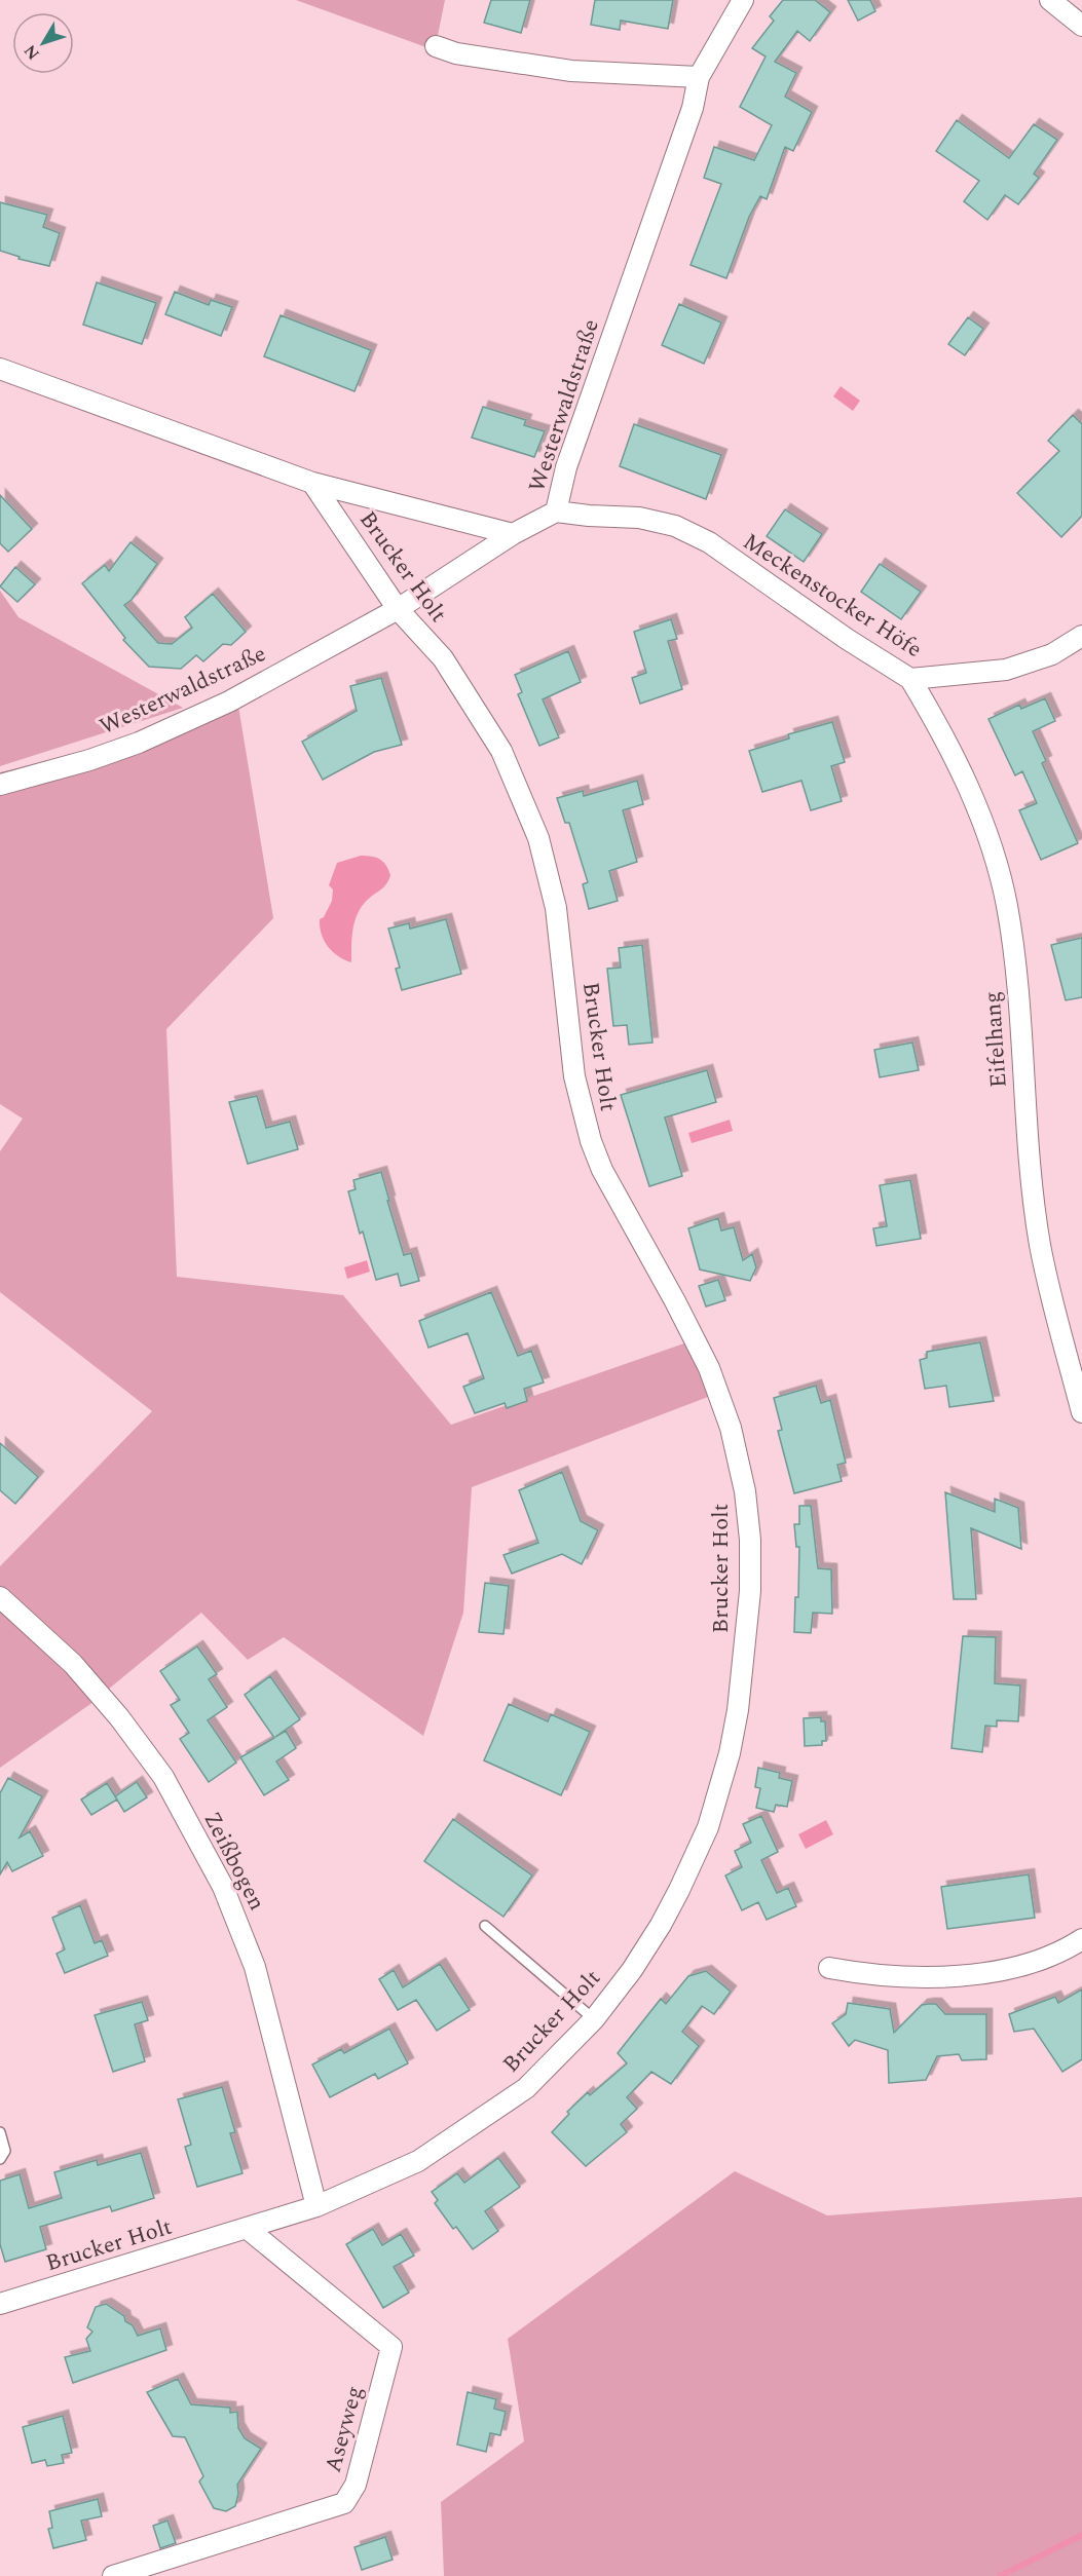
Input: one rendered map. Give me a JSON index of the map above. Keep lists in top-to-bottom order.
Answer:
{
  "streets": {
    "street": [
      "Westerwaldstraße",
      "Brucker Holt",
      "Meckenstocker Höfe",
      "Eifelhang",
      "Zeißbogen",
      "Aseyweg"
    ]
  },
  "crossings": [
    ["Westerwaldstraße", "Brucker Holt"],
    ["Westerwaldstraße", "Meckenstocker Höfe"],
    ["Brucker Holt", "Zeißbogen"],
    ["Brucker Holt", "Aseyweg"],
    ["Meckenstocker Höfe", "Eifelhang"]
  ],
  "north": "bottom left"
}
